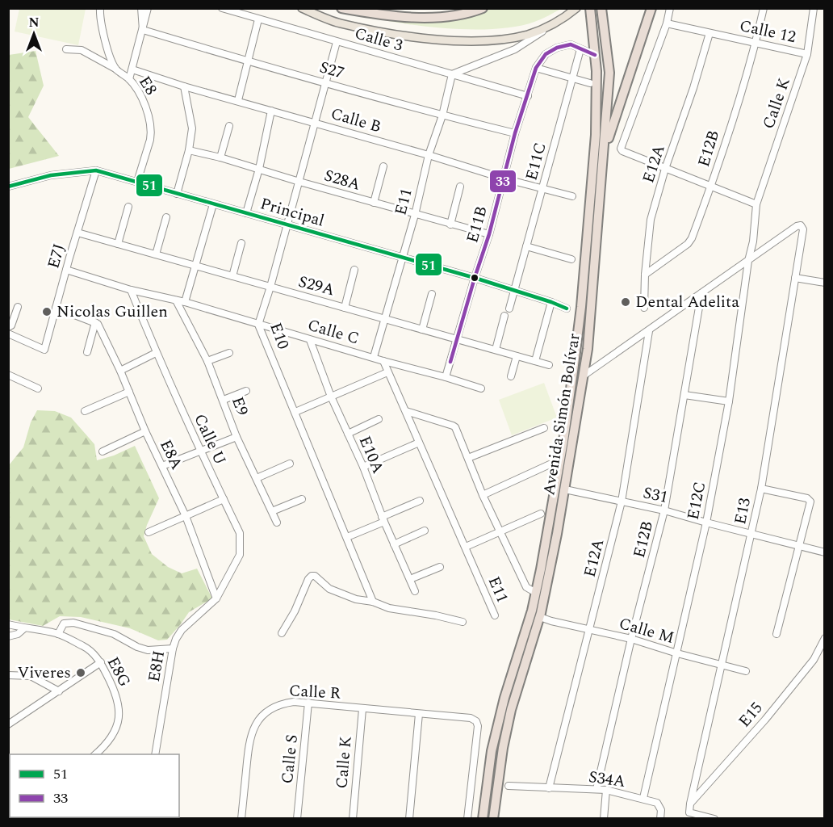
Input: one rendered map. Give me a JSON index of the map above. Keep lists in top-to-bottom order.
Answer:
{
  "streets": {
    "highway": ["Avenida Simón Bolívar"],
    "street": [
      "Calle 12",
      "Calle 3",
      "S27",
      "E8",
      "Calle K",
      "Calle B",
      "E12B",
      "E11C",
      "E12A",
      "S28A",
      "E11",
      "Principal",
      "E11B",
      "E7J",
      "S29A",
      "Calle C",
      "E10",
      "E9",
      "Calle U",
      "E8A",
      "E10A",
      "S31",
      "E12C",
      "E13",
      "Calle M",
      "E8H",
      "E8G",
      "Calle R",
      "E15",
      "Calle S",
      "S34A"
    ]
  },
  "crossings": [
    ["Calle 12", "Calle K"],
    ["Calle 12", "E12B"],
    ["Calle 12", "E12A"],
    ["Calle 3", "E11"],
    ["Calle 3", "E11B"],
    ["Calle 3", "E10"],
    ["S27", "E11"],
    ["S27", "E11B"],
    ["S27", "E10"],
    ["E8", "Principal"],
    ["Calle K", "E12C"],
    ["Calle K", "Calle R"],
    ["Calle B", "E11C"],
    ["Calle B", "E11"],
    ["Calle B", "E11B"],
    ["Calle B", "E10"],
    ["E12B", "E12A"],
    ["E12B", "S31"],
    ["E12B", "Calle M"],
    ["E12B", "S34A"],
    ["E11C", "Principal"],
    ["E11C", "E11B"],
    ["E12A", "S31"],
    ["E12A", "Calle M"],
    ["E12A", "S34A"],
    ["S28A", "E11"],
    ["S28A", "E11B"],
    ["S28A", "E10"],
    ["E11", "Principal"],
    ["E11", "S29A"],
    ["E11", "Calle C"],
    ["Principal", "E11B"],
    ["Principal", "E7J"],
    ["Principal", "E10"],
    ["E11B", "S29A"],
    ["E11B", "Calle C"],
    ["E7J", "S29A"],
    ["E7J", "Calle C"],
    ["S29A", "E10"],
    ["Calle C", "E10"],
    ["Calle C", "E9"],
    ["Calle C", "Calle U"],
    ["Calle C", "E10A"],
    ["Avenida Simón Bolívar", "S31"],
    ["Avenida Simón Bolívar", "Calle M"],
    ["Calle U", "E8A"],
    ["Calle U", "E8H"],
    ["E8A", "E8H"],
    ["S31", "E12C"],
    ["S31", "E13"],
    ["E12C", "E13"],
    ["E12C", "Calle M"],
    ["E12C", "S34A"],
    ["E13", "Calle M"],
    ["E13", "E15"],
    ["Calle R", "Calle S"]
  ],
  "places": ["Dental Adelita", "Nicolas Guillen", "Viveres"],
  "lines": ["transit line 33", "transit line 51"],
  "legend": ["51", "33"],
  "north": "top"
}
